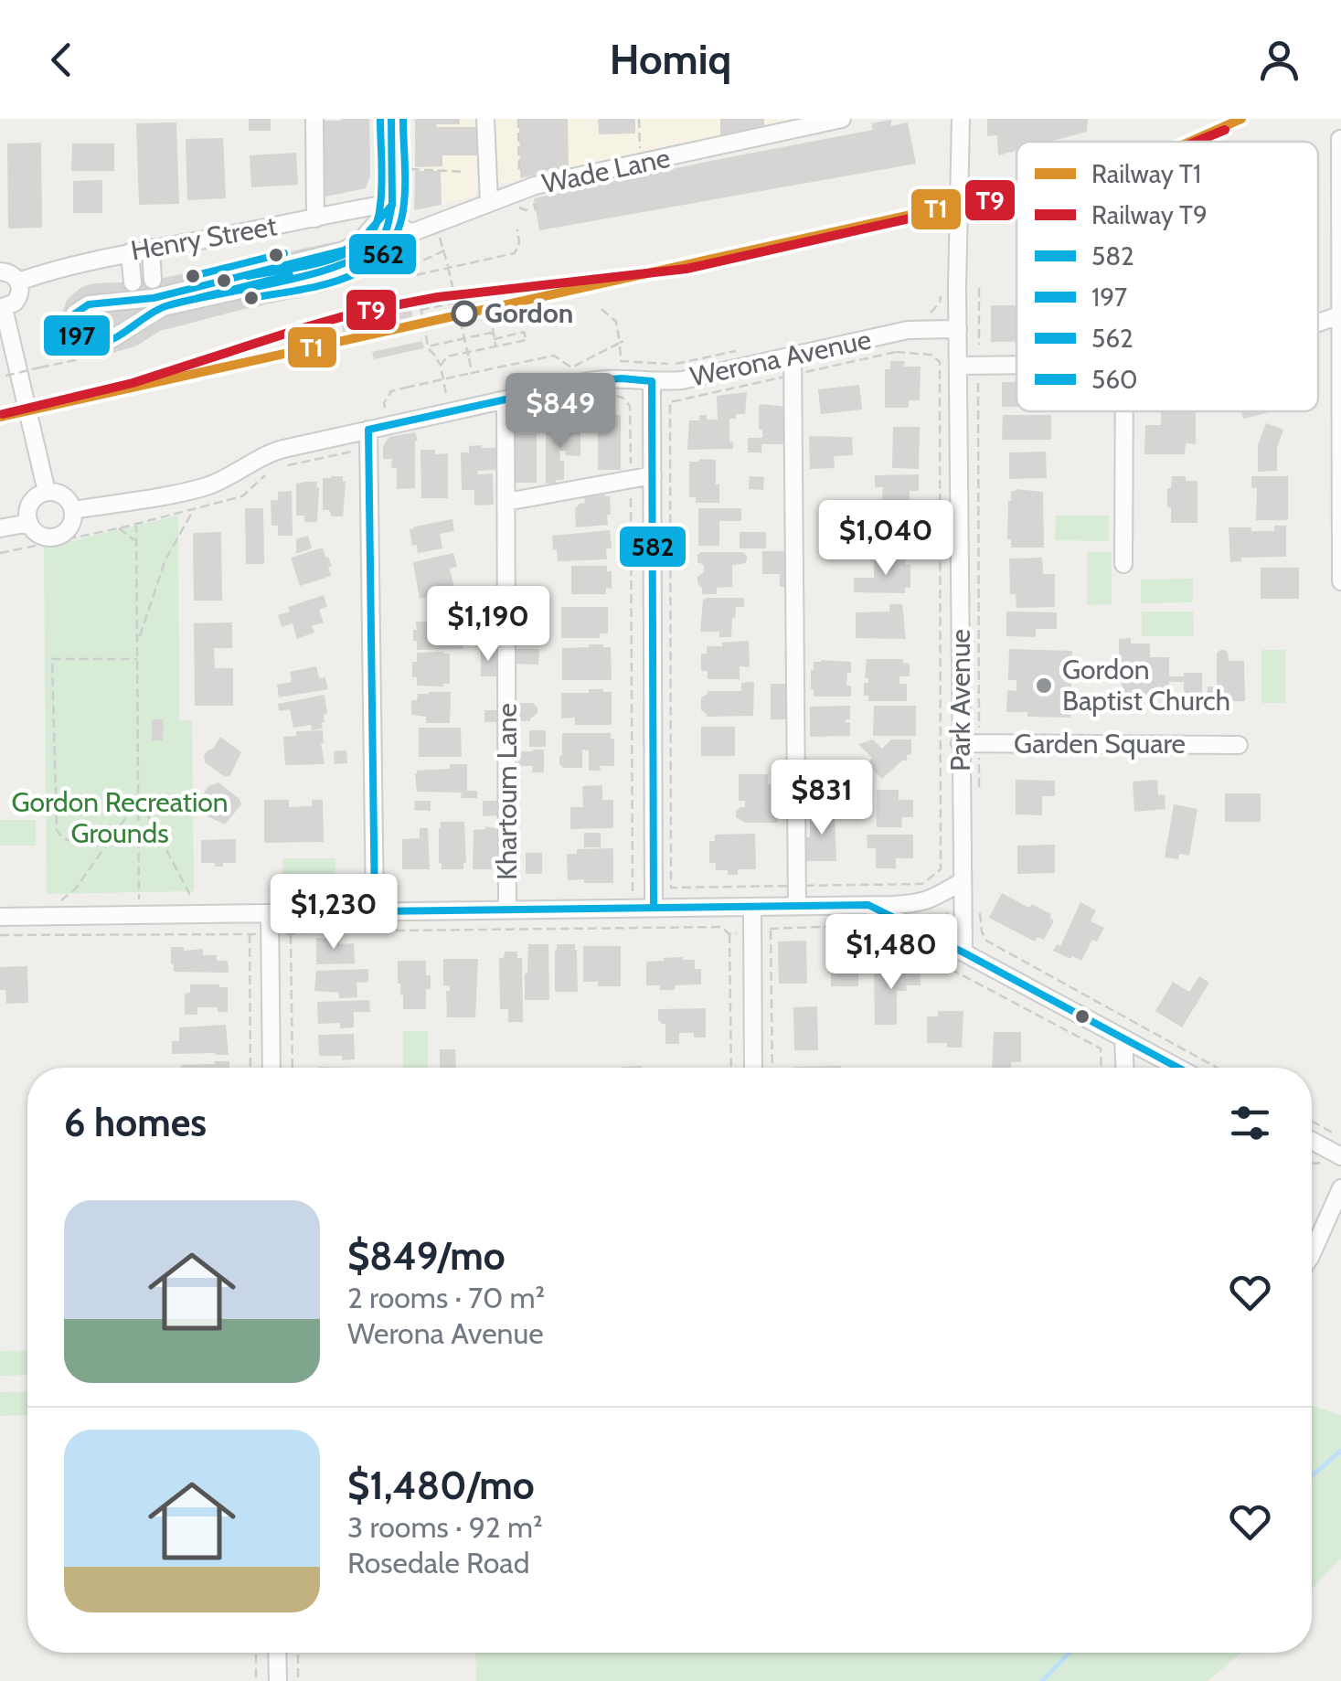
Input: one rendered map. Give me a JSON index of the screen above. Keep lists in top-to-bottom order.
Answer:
{
  "streets": {
    "street": [
      "Wade Lane",
      "Henry Street",
      "Werona Avenue",
      "Park Avenue",
      "Garden Square",
      "Khartoum Lane"
    ]
  },
  "crossings": [
    ["Wade Lane", "Henry Street"],
    ["Werona Avenue", "Park Avenue"],
    ["Werona Avenue", "Khartoum Lane"],
    ["Park Avenue", "Garden Square"]
  ],
  "parks": ["Gordon Recreation Grounds"],
  "places": ["Gordon", "Gordon Baptist Church"],
  "lines": [
    "rail line T1",
    "transit line 197",
    "transit line 562",
    "transit line 560",
    "rail line T9",
    "transit line 582"
  ],
  "legend": [
    "Railway T1",
    "Railway T9",
    "582",
    "197",
    "562",
    "560"
  ],
  "page": {
    "header": "Homiq",
    "price": [
      "$849",
      "$1,040",
      "$1,190",
      "$831",
      "$1,230",
      "$1,480"
    ],
    "heading": "6 homes",
    "list": [
      {
        "name": "$849/mo",
        "note": "2 rooms · 70 m² · Werona Avenue"
      },
      {
        "name": "$1,480/mo",
        "note": "3 rooms · 92 m² · Rosedale Road"
      }
    ]
  }
}
